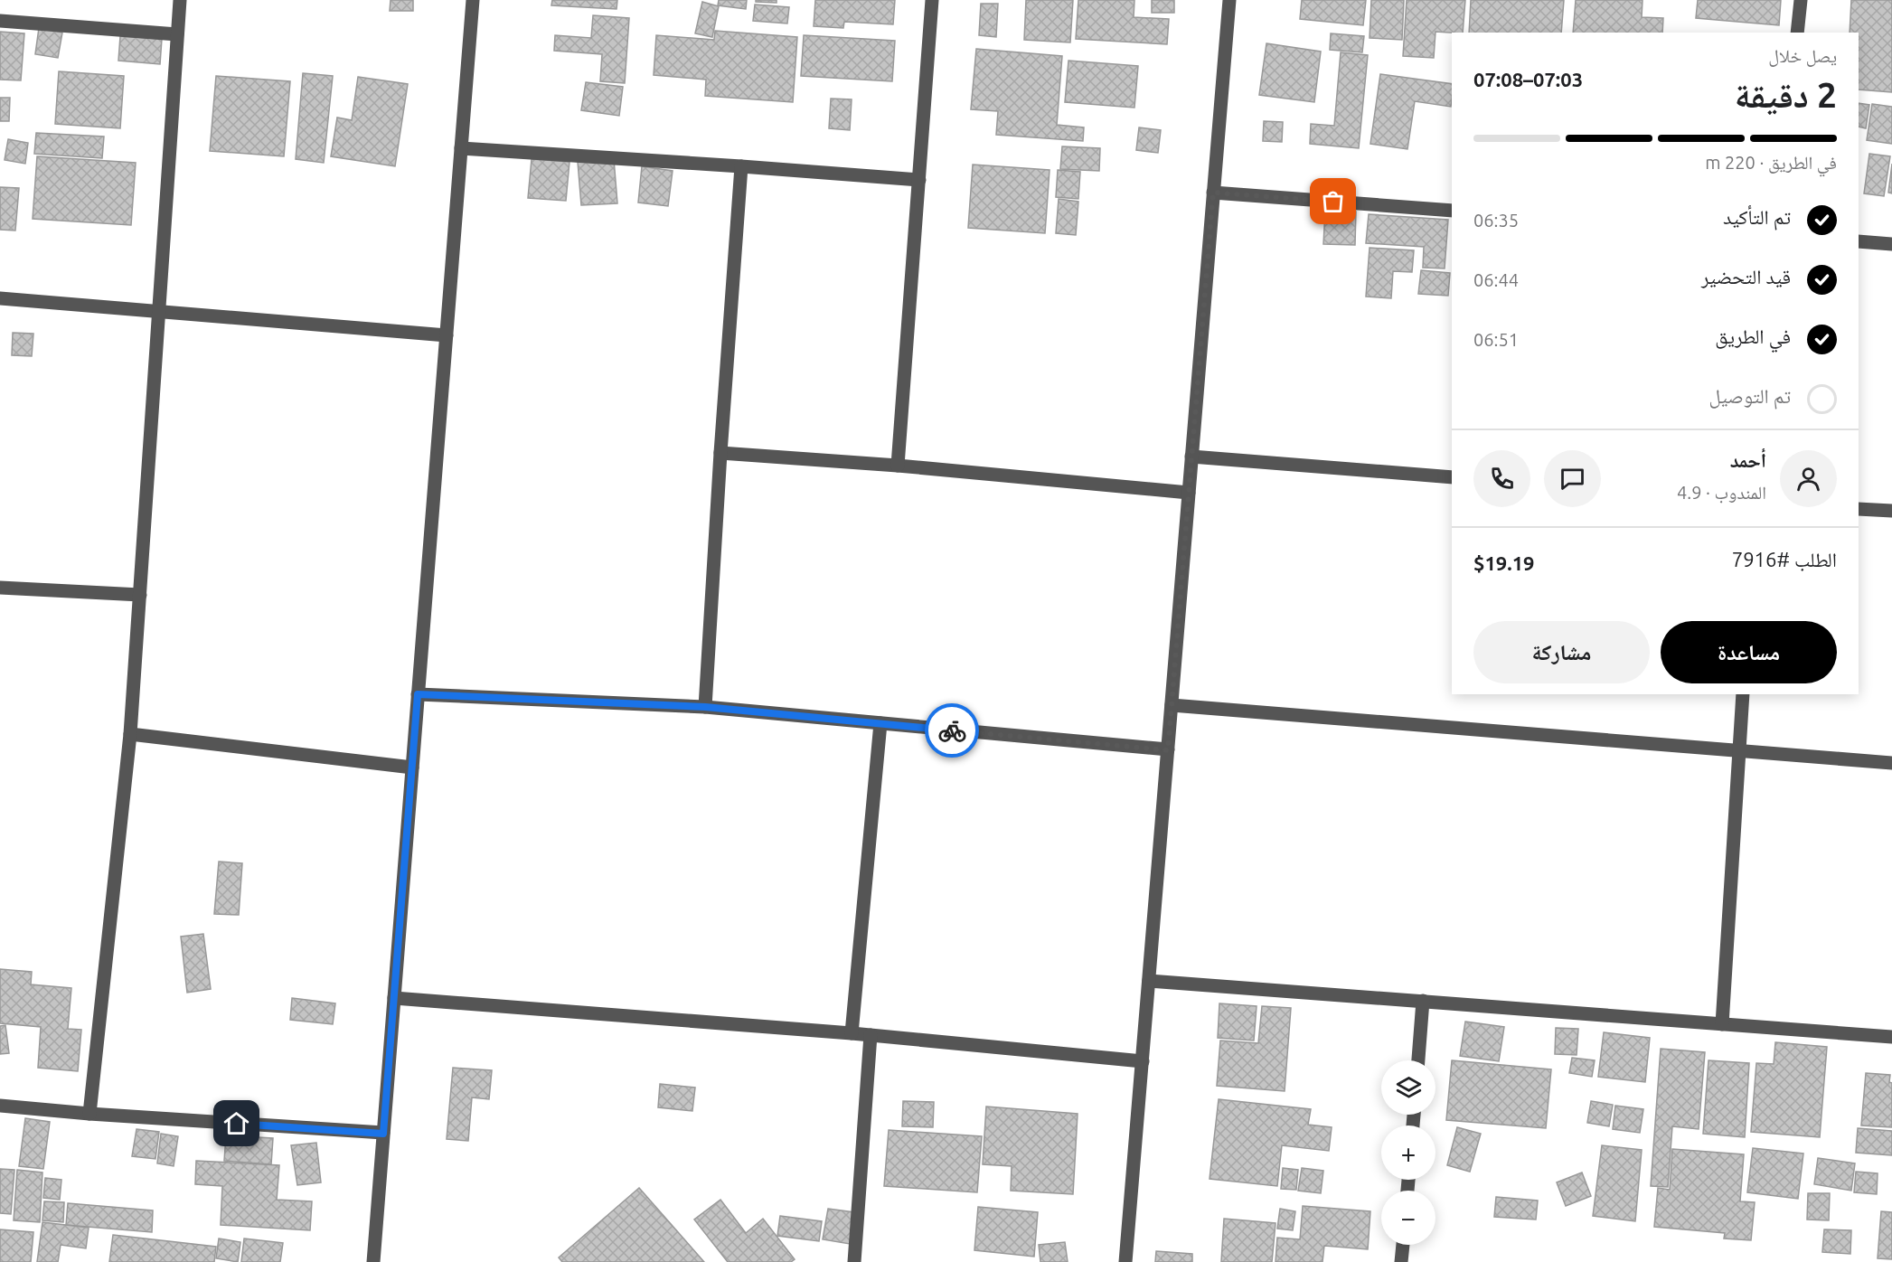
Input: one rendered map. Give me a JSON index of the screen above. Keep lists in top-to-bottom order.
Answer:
{
  "page": {
    "heading": ["2 دقيقة", "يصل خلال", "07:03–07:08"],
    "panel": [
      "أحمد",
      "المندوب · 4.9",
      "الطلب #7916",
      "$19.19"
    ],
    "bar": "في الطريق · 220 m",
    "list": [
      ["تم التأكيد", "06:35"],
      ["قيد التحضير", "06:44"],
      ["في الطريق", "06:51"],
      "تم التوصيل"
    ],
    "buttons": ["مساعدة", "مشاركة"],
    "map_buttons": ["+", "−"]
  }
}
